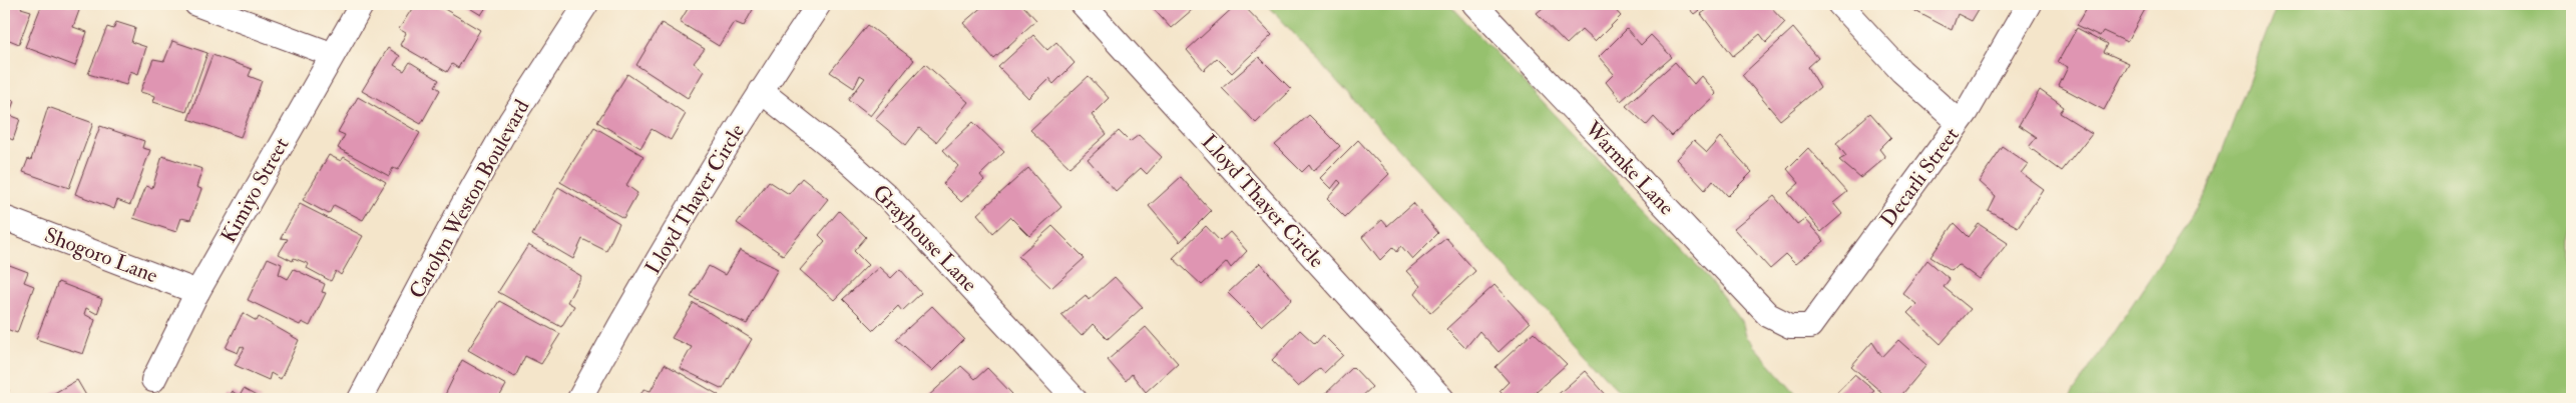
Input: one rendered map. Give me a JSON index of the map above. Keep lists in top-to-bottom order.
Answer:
{
  "streets": {
    "street": [
      "Warmke Lane",
      "Decarli Street",
      "Kimiyo Street",
      "Carolyn Weston Boulevard",
      "Lloyd Thayer Circle",
      "Grayhouse Lane",
      "Shogoro Lane"
    ]
  },
  "crossings": [
    ["Warmke Lane", "Decarli Street"],
    ["Kimiyo Street", "Shogoro Lane"],
    ["Lloyd Thayer Circle", "Grayhouse Lane"]
  ]
}
